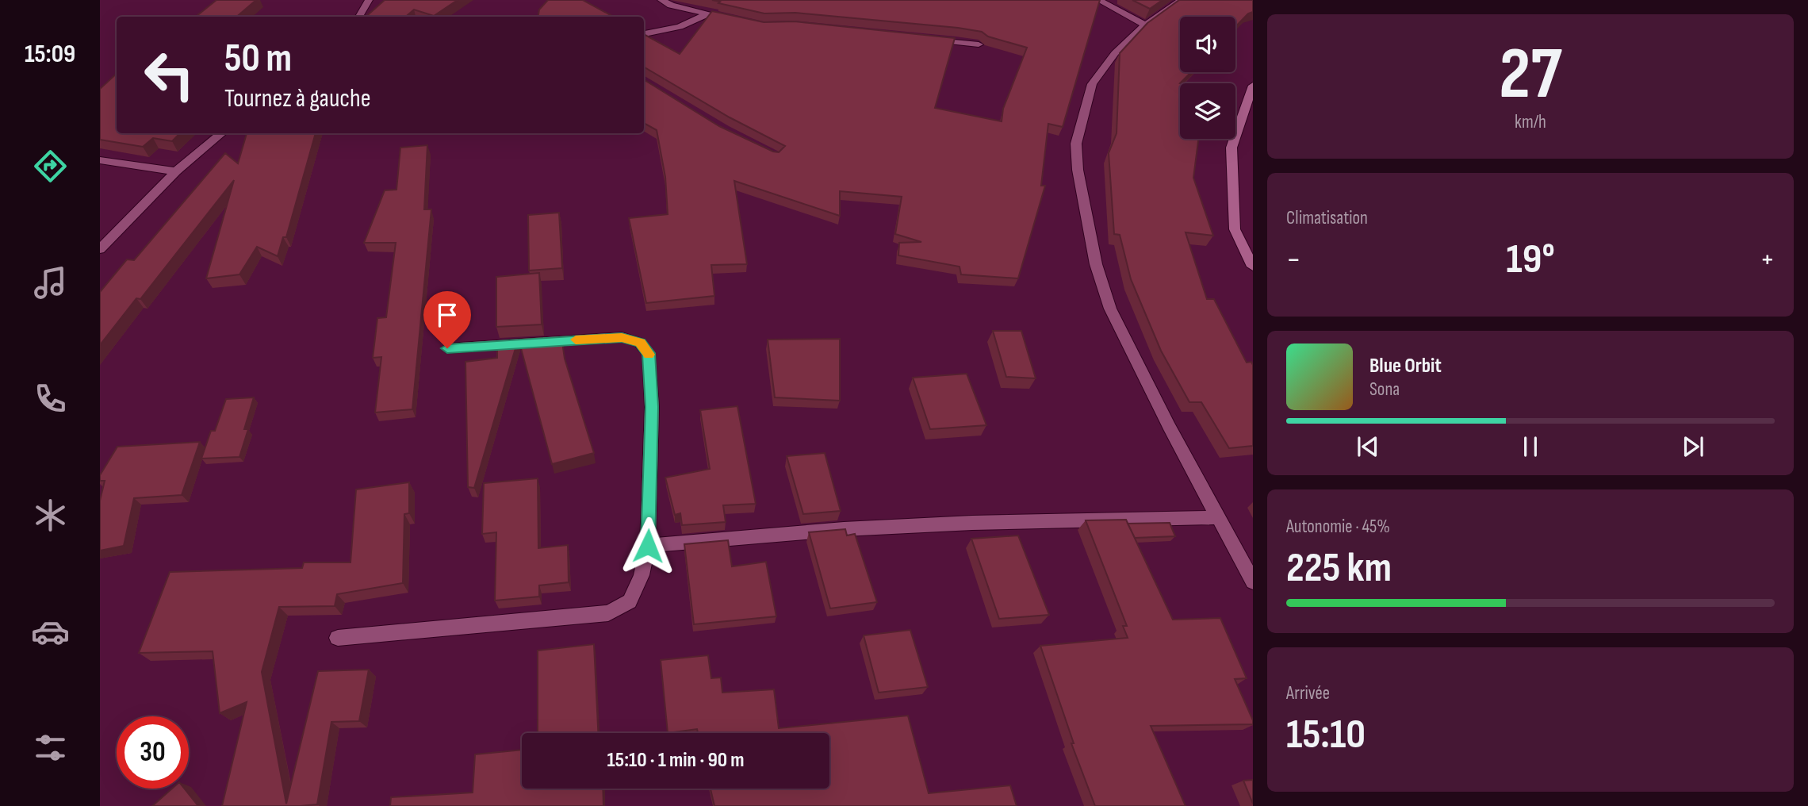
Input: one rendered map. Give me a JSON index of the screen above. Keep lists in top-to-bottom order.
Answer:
{
  "page": {
    "tabs": "15:09",
    "tile": [
      ["27", "km/h"],
      "Climatisation",
      ["Autonomie · 45%", "225 km"],
      ["Arrivée", "15:10"]
    ],
    "turn": ["50 m", "Tournez à gauche"],
    "heat": ["−", "19°", "+"],
    "song": ["Blue Orbit", "Sona"],
    "limit": "30",
    "trip": "15:10 · 1 min · 90 m"
  }
}
